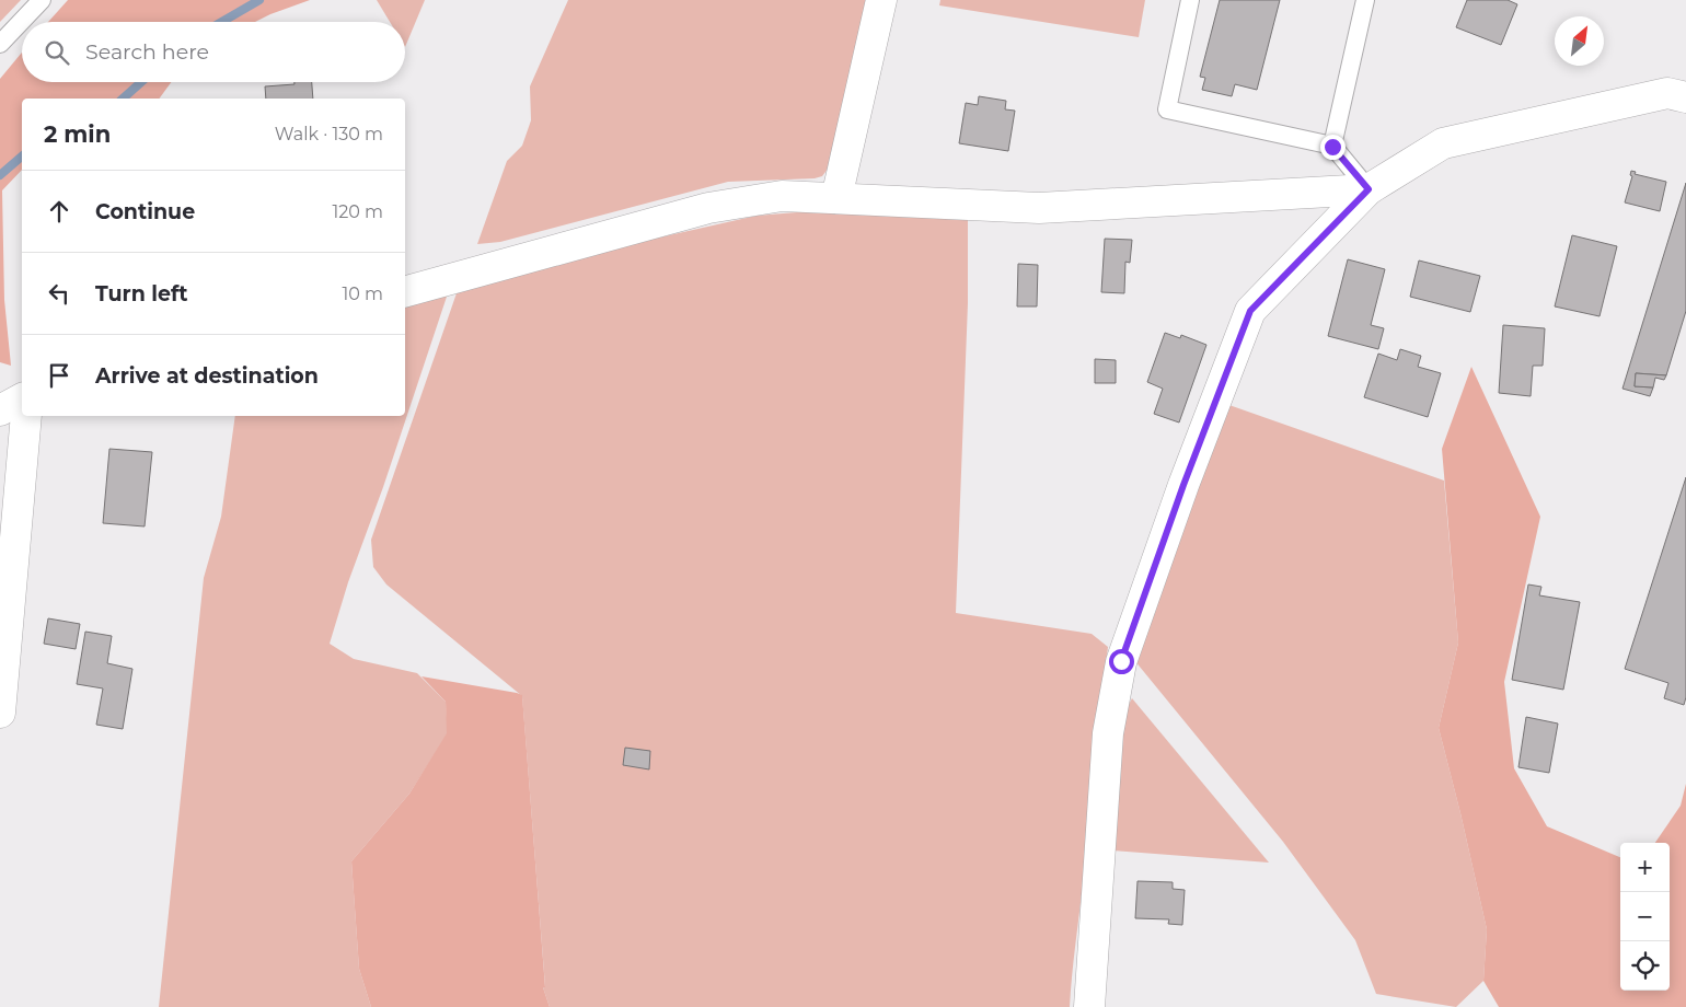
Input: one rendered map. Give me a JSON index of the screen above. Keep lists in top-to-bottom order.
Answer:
{
  "north": "top right",
  "page": {
    "search": "Search here",
    "heading": ["2 min", "Walk · 130 m"],
    "list": [
      ["Continue", "120 m"],
      ["Turn left", "10 m"],
      "Arrive at destination"
    ],
    "map_buttons": ["+", "−"]
  }
}
